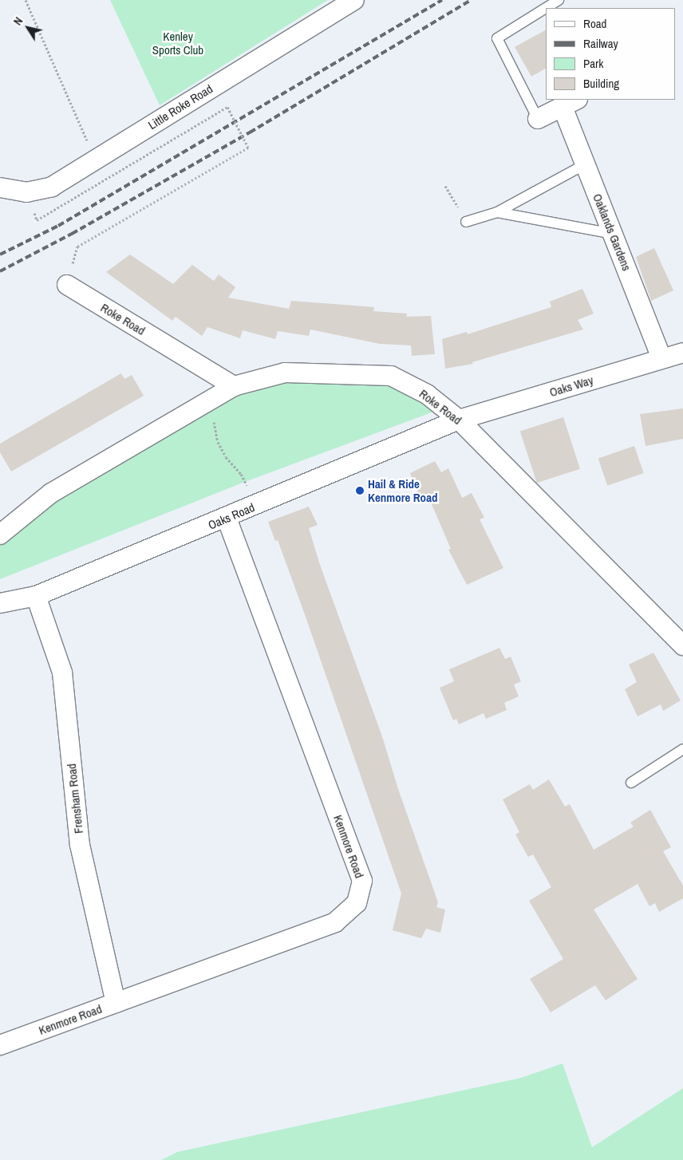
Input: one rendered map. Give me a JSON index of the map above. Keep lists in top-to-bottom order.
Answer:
{
  "streets": {
    "street": [
      "Little Roke Road",
      "Oaklands Gardens",
      "Roke Road",
      "Oaks Way",
      "Oaks Road",
      "Frensham Road",
      "Kenmore Road"
    ]
  },
  "crossings": [
    ["Oaklands Gardens", "Oaks Way"],
    ["Roke Road", "Oaks Way"],
    ["Roke Road", "Oaks Road"],
    ["Oaks Way", "Oaks Road"],
    ["Oaks Road", "Frensham Road"],
    ["Oaks Road", "Kenmore Road"],
    ["Frensham Road", "Kenmore Road"]
  ],
  "parks": ["Kenley Sports Club"],
  "places": ["Hail & Ride Kenmore Road"],
  "legend": [
    "Road",
    "Railway",
    "Park",
    "Building"
  ],
  "north": "top left"
}
